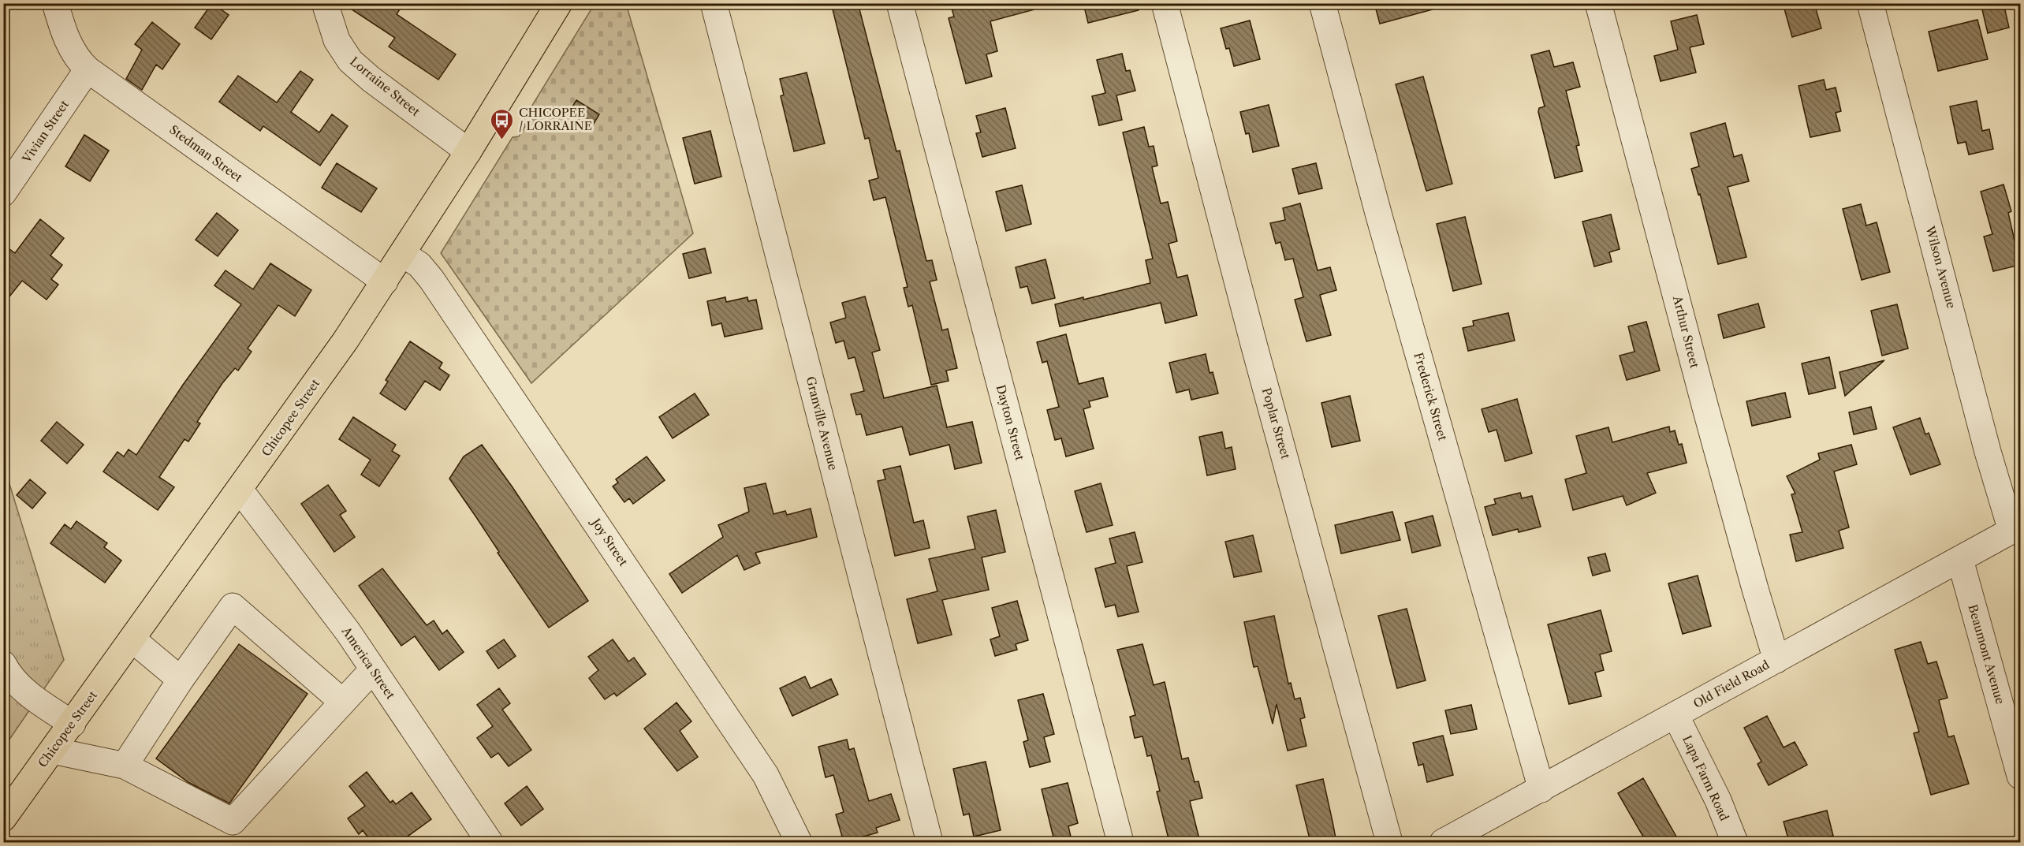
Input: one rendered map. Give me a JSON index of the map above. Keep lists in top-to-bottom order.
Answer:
{
  "streets": {
    "main road": ["Chicopee Street"],
    "street": [
      "Lorraine Street",
      "Vivian Street",
      "Stedman Street",
      "Wilson Avenue",
      "Arthur Street",
      "Frederick Street",
      "Dayton Street",
      "Granville Avenue",
      "Poplar Street",
      "Joy Street",
      "Beaumont Avenue",
      "America Street",
      "Old Field Road",
      "Lapa Farm Road"
    ]
  },
  "crossings": [
    ["Lorraine Street", "Chicopee Street"],
    ["Vivian Street", "Stedman Street"],
    ["Stedman Street", "Chicopee Street"],
    ["Wilson Avenue", "Old Field Road"],
    ["Arthur Street", "Old Field Road"],
    ["Frederick Street", "Old Field Road"],
    ["Chicopee Street", "Joy Street"],
    ["Chicopee Street", "America Street"],
    ["Beaumont Avenue", "Old Field Road"],
    ["Old Field Road", "Lapa Farm Road"]
  ],
  "places": {
    "bus stop": ["CHICOPEE / LORRAINE"]
  }
}
